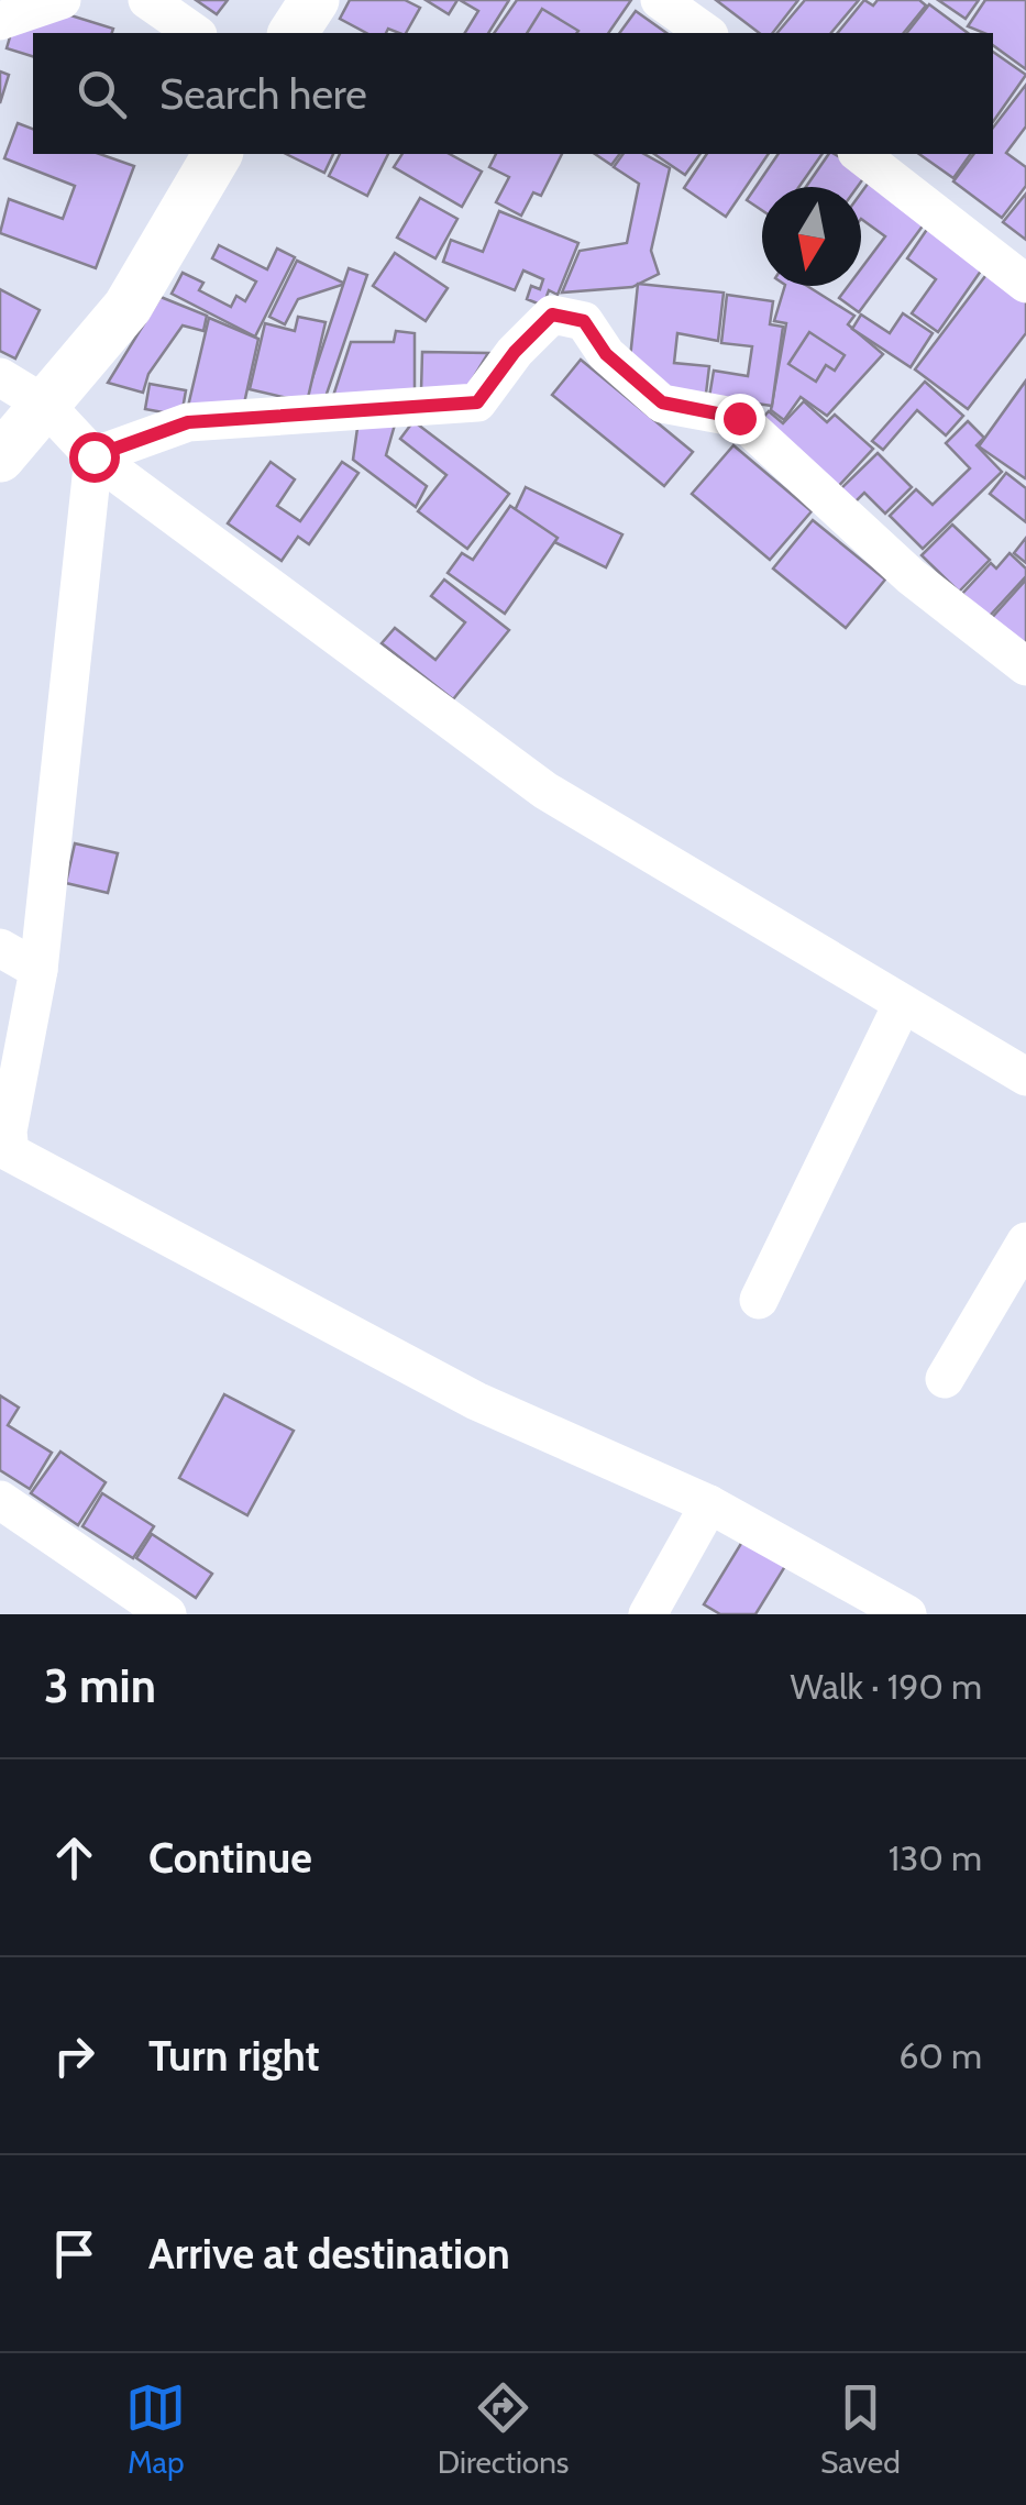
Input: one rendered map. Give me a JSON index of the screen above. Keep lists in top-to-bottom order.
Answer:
{
  "north": "bottom",
  "page": {
    "search": "Search here",
    "heading": ["3 min", "Walk · 190 m"],
    "list": [
      ["Continue", "130 m"],
      ["Turn right", "60 m"],
      "Arrive at destination"
    ],
    "nav": ["Map", "Directions", "Saved"]
  }
}
